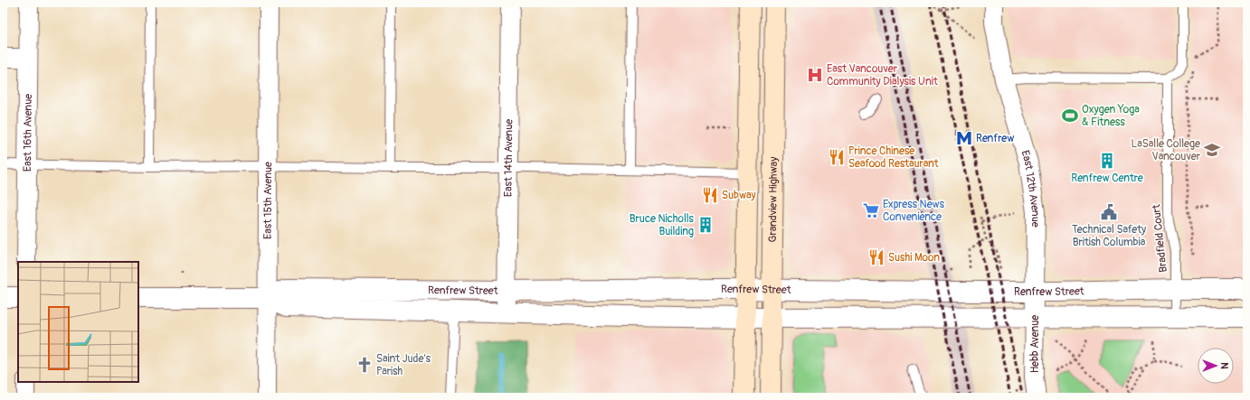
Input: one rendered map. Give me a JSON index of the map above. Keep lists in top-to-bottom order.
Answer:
{
  "streets": {
    "main road": ["Grandview Highway"],
    "street": [
      "East 16th Avenue",
      "East 14th Avenue",
      "East 12th Avenue",
      "East 15th Avenue",
      "Renfrew Street",
      "Hebb Avenue"
    ],
    "lane": ["Bradfield Court"]
  },
  "crossings": [
    ["East 14th Avenue", "Renfrew Street"],
    ["East 12th Avenue", "Renfrew Street"],
    ["East 12th Avenue", "Hebb Avenue"],
    ["East 15th Avenue", "Renfrew Street"],
    ["Grandview Highway", "Renfrew Street"],
    ["Bradfield Court", "Renfrew Street"],
    ["Renfrew Street", "Hebb Avenue"]
  ],
  "places": {
    "hospital": ["East Vancouver Community Dialysis Unit"],
    "sports": ["Oxygen Yoga & Fitness"],
    "metro station": ["Renfrew"],
    "school or university": ["LaSalle College Vancouver"],
    "restaurant": ["Prince Chinese Seafood Restaurant", "Subway", "Sushi Moon"],
    "building": ["Renfrew Centre", "Bruce Nicholls Building"],
    "supermarket": ["Express News Convenience"],
    "public building": ["Technical Safety British Columbia"],
    "church": ["Saint Jude's Parish"]
  },
  "north": "right"
}
